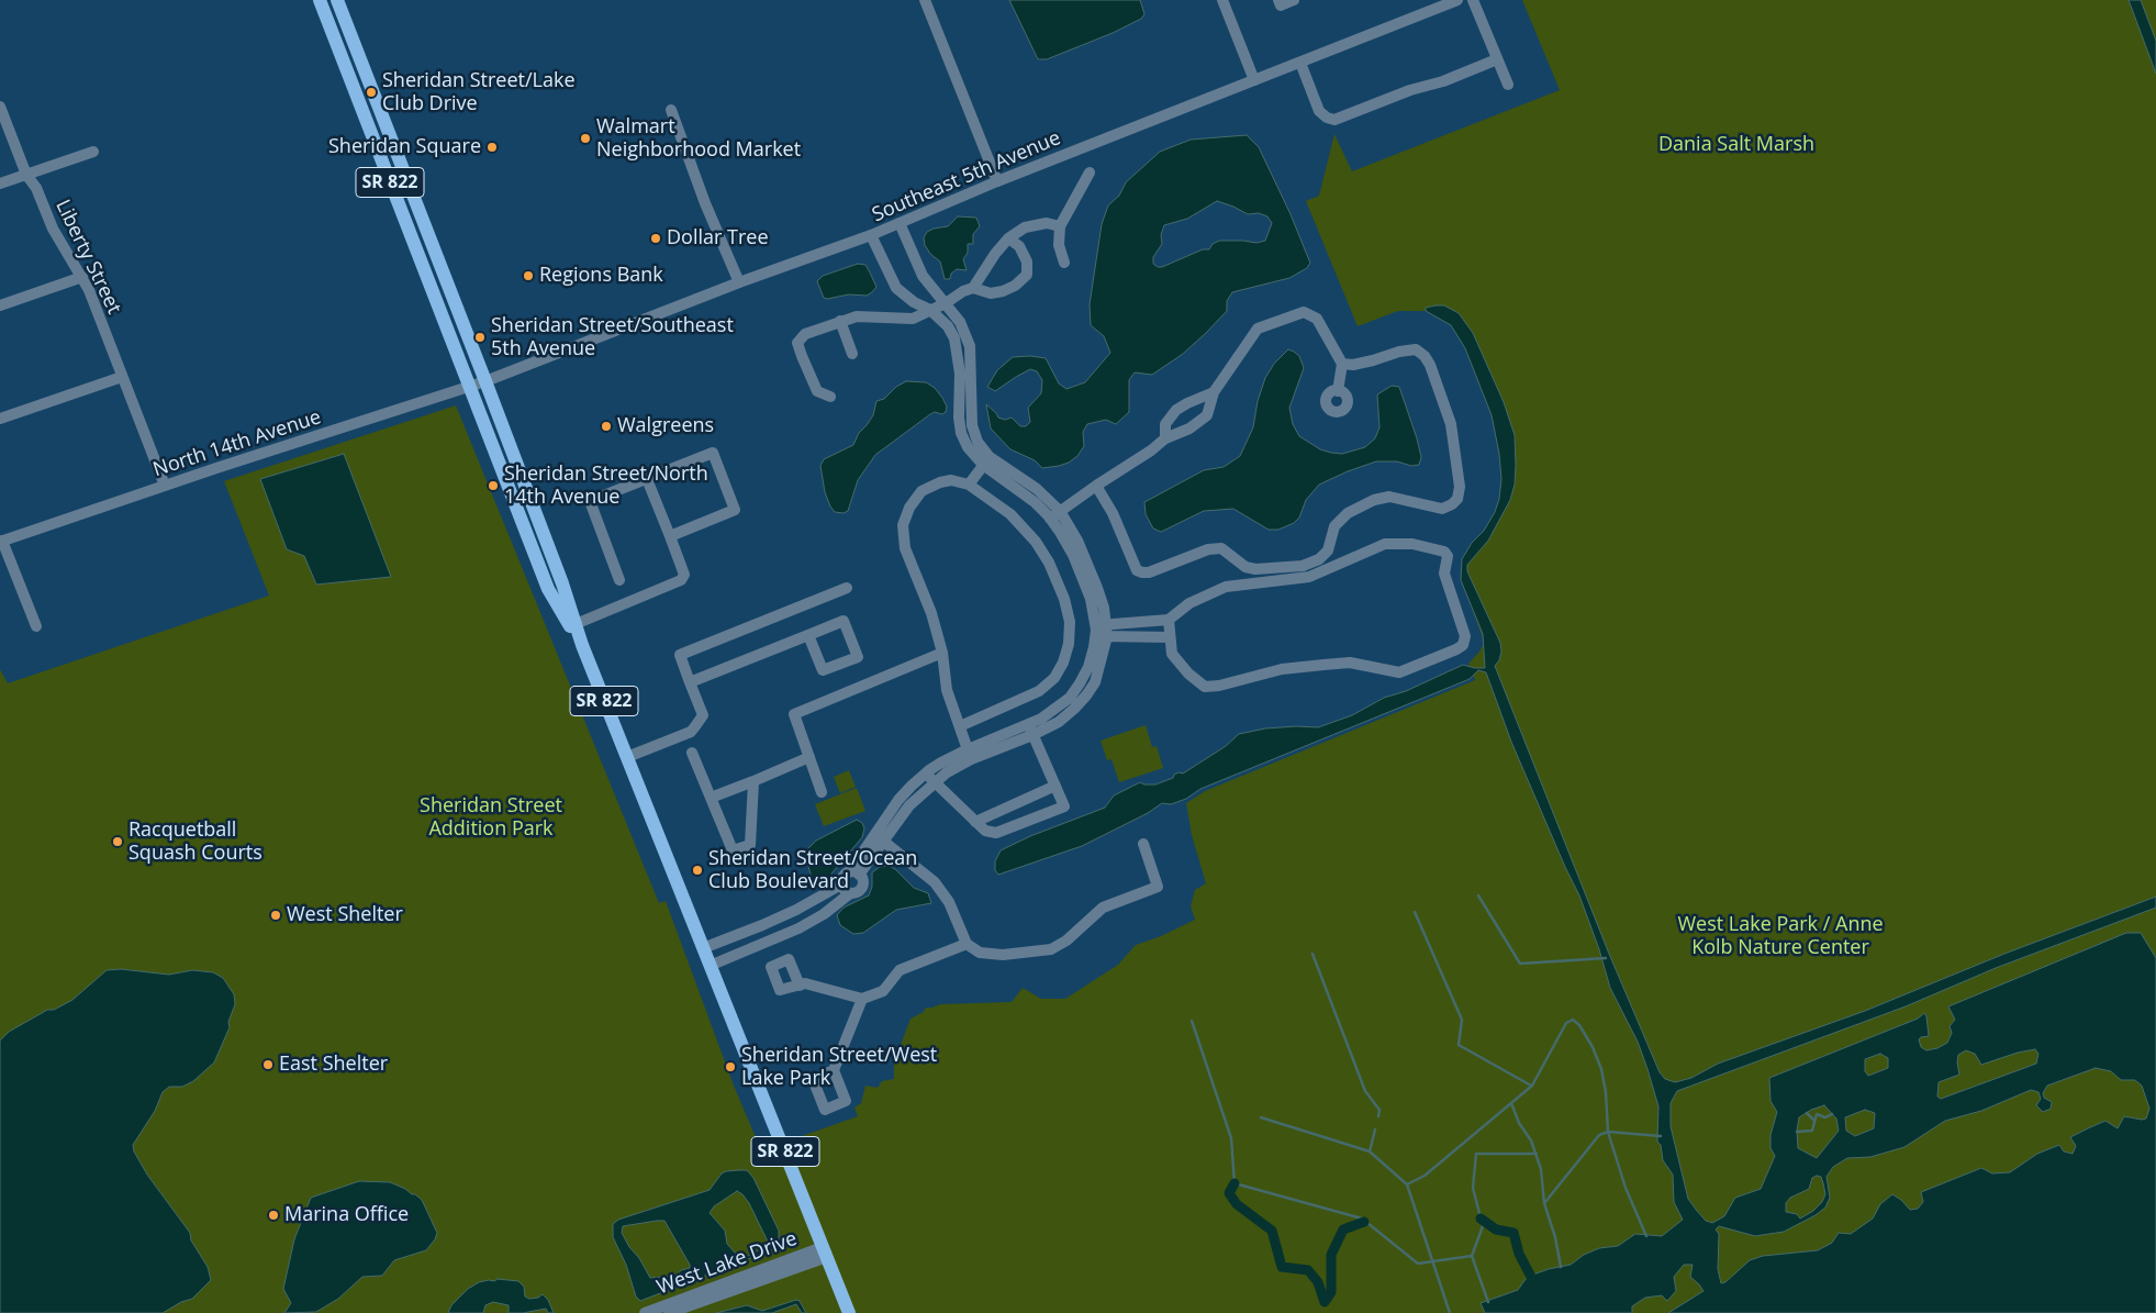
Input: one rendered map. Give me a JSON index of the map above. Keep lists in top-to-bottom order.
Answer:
{
  "streets": {
    "main road": ["SR 822"],
    "street": [
      "Southeast 5th Avenue",
      "Liberty Street",
      "North 14th Avenue",
      "West Lake Drive"
    ]
  },
  "crossings": [
    ["Southeast 5th Avenue", "SR 822"],
    ["Southeast 5th Avenue", "North 14th Avenue"],
    ["SR 822", "North 14th Avenue"],
    ["SR 822", "West Lake Drive"],
    ["Liberty Street", "North 14th Avenue"]
  ],
  "parks": ["Dania Salt Marsh", "Sheridan Street Addition Park", "West Lake Park / Anne Kolb Nature Center"],
  "places": [
    "Sheridan Street/Lake Club Drive",
    "Walmart Neighborhood Market",
    "Sheridan Square",
    "Dollar Tree",
    "Regions Bank",
    "Sheridan Street/Southeast 5th Avenue",
    "Walgreens",
    "Sheridan Street/North 14th Avenue",
    "Racquetball Squash Courts",
    "Sheridan Street/Ocean Club Boulevard",
    "West Shelter",
    "East Shelter",
    "Sheridan Street/West Lake Park",
    "Marina Office"
  ]
}
